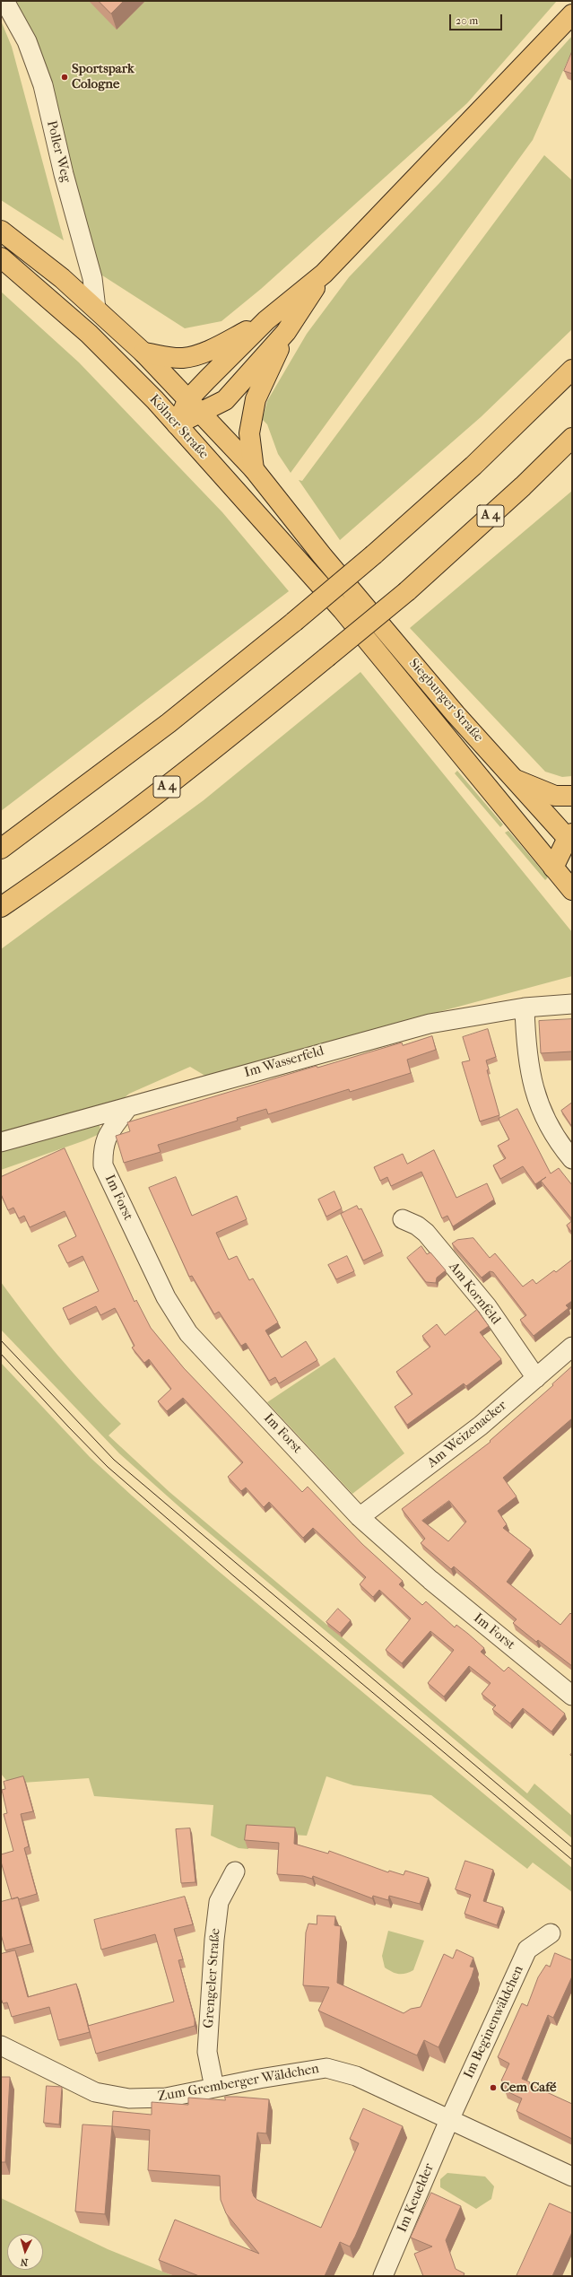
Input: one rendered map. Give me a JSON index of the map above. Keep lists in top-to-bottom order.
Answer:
{
  "streets": {
    "main road": ["Kölner Straße", "A 4", "Siegburger Straße"],
    "street": [
      "Poller Weg",
      "Im Wasserfeld",
      "Im Forst",
      "Am Kornfeld",
      "Am Weizenacker",
      "Grengeler Straße",
      "Im Beginenwäldchen",
      "Zum Gremberger Wäldchen",
      "Im Keuelder"
    ]
  },
  "crossings": [
    ["Poller Weg", "Kölner Straße"],
    ["Kölner Straße", "Siegburger Straße"],
    ["Im Wasserfeld", "Im Forst"],
    ["Im Forst", "Am Weizenacker"],
    ["Am Kornfeld", "Am Weizenacker"],
    ["Grengeler Straße", "Zum Gremberger Wäldchen"],
    ["Im Beginenwäldchen", "Zum Gremberger Wäldchen"],
    ["Im Beginenwäldchen", "Im Keuelder"],
    ["Zum Gremberger Wäldchen", "Im Keuelder"]
  ],
  "places": ["Sportspark Cologne", "Cem Café"],
  "scale_bar": "20 m",
  "north": "bottom"
}
